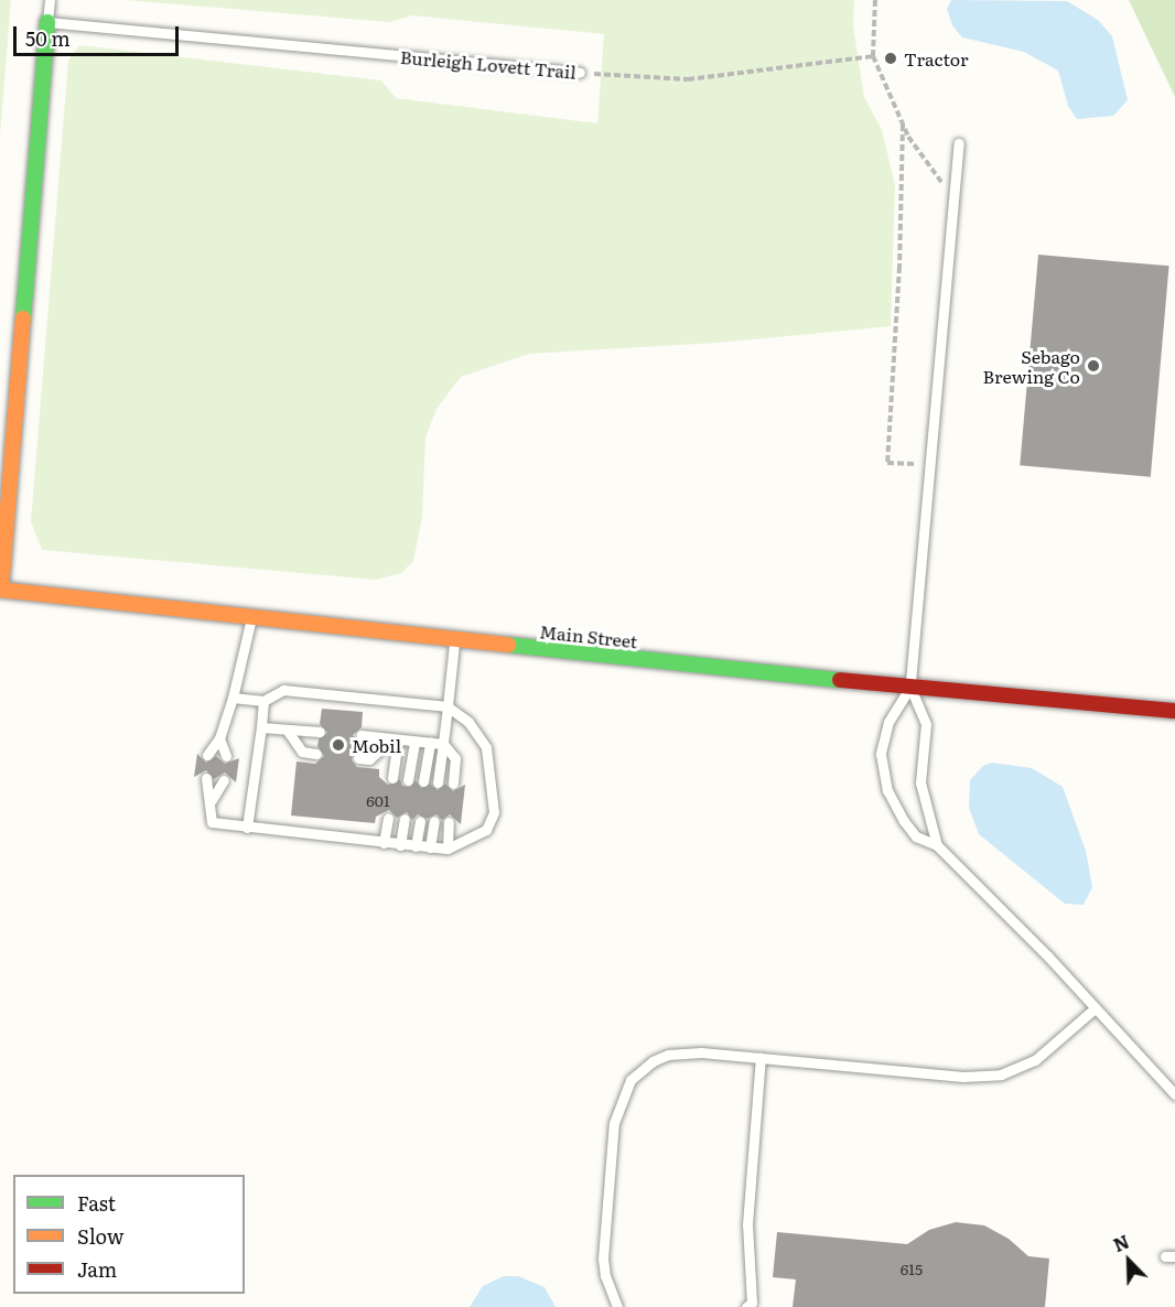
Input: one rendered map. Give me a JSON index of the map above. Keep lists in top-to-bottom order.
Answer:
{
  "streets": {
    "main road": ["Main Street"],
    "lane": ["Burleigh Lovett Trail"]
  },
  "places": ["Tractor", "Sebago Brewing Co", "Mobil"],
  "house_numbers": ["601", "615"],
  "legend": ["Fast", "Slow", "Jam"],
  "scale_bar": "50 m",
  "north": "top left"
}
